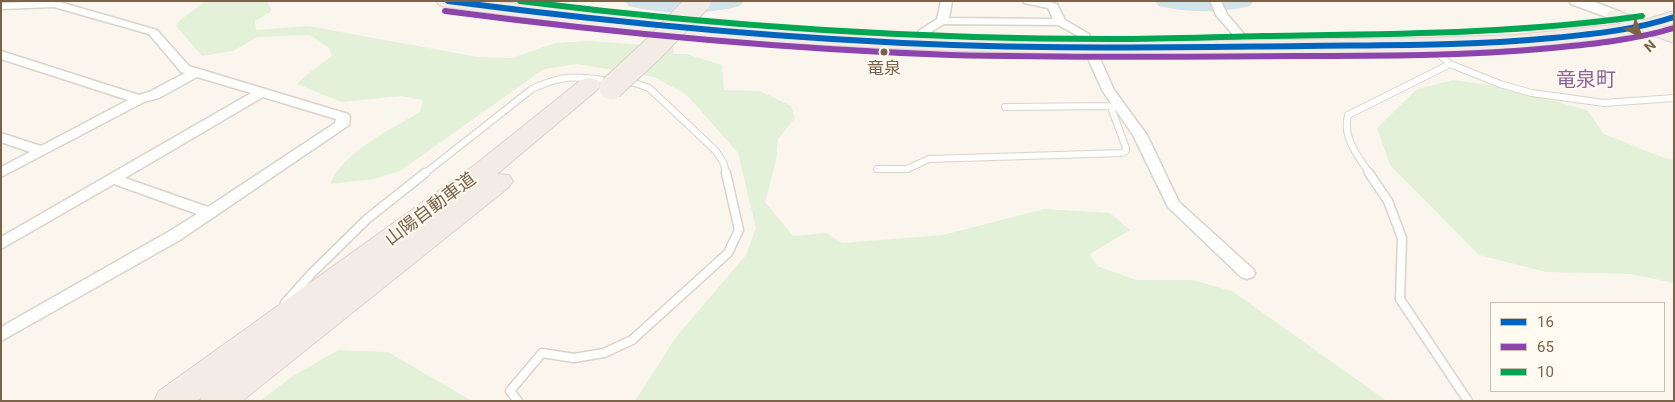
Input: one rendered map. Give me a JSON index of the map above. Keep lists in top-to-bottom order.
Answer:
{
  "streets": {
    "highway": ["山陽自動車道"]
  },
  "districts": ["竜泉町"],
  "places": ["竜泉"],
  "lines": ["transit line 16", "transit line 10", "transit line 65"],
  "legend": ["16", "65", "10"],
  "north": "bottom right"
}
